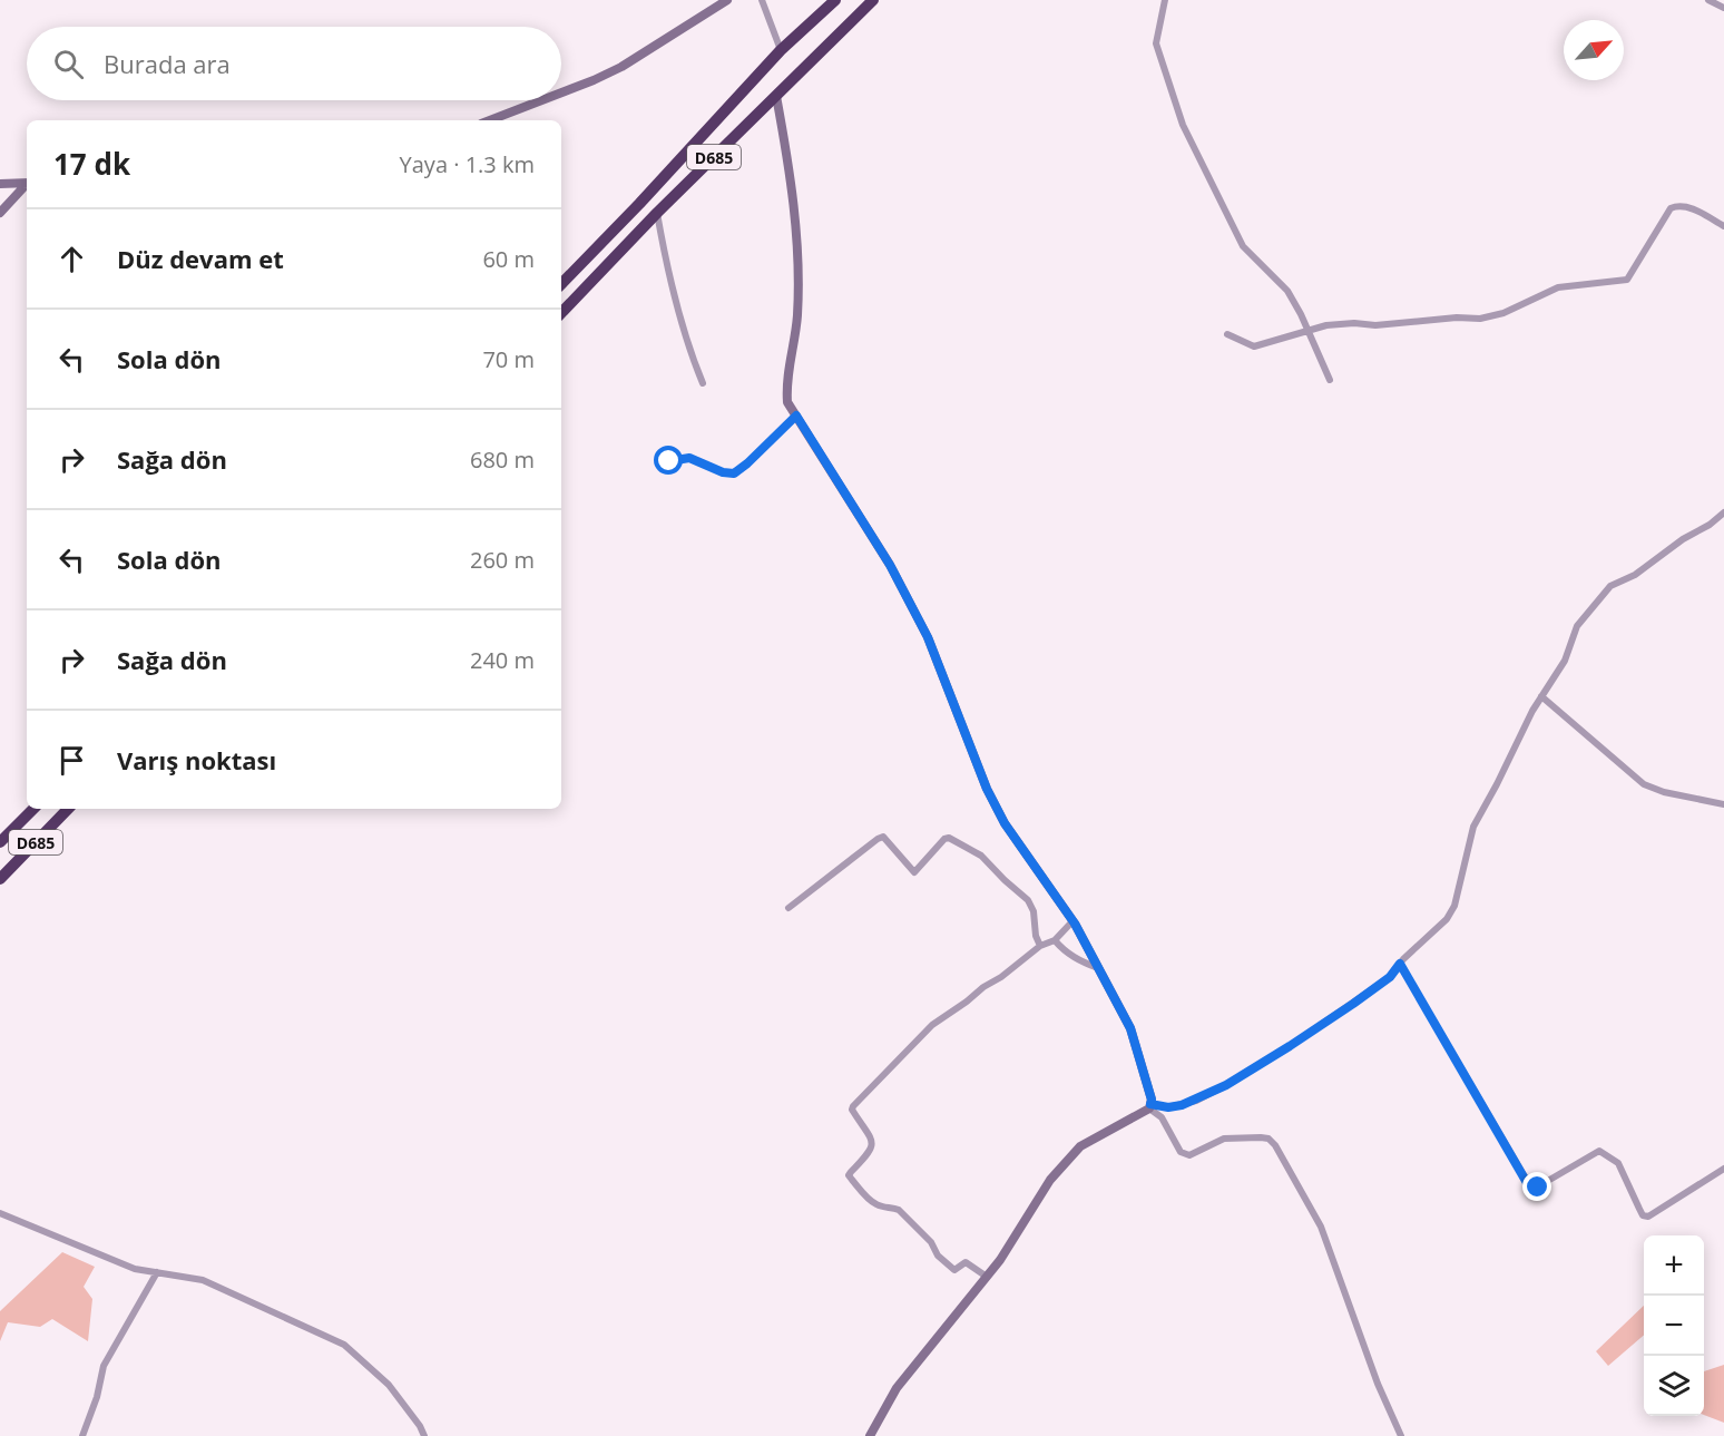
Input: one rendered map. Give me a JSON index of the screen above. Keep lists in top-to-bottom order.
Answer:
{
  "streets": {
    "highway": ["D685"]
  },
  "north": "top right",
  "page": {
    "search": "Burada ara",
    "heading": ["17 dk", "Yaya · 1.3 km"],
    "list": [
      ["Düz devam et", "60 m"],
      ["Sola dön", "70 m"],
      ["Sağa dön", "680 m"],
      ["Sola dön", "260 m"],
      ["Sağa dön", "240 m"],
      "Varış noktası"
    ],
    "map_buttons": ["+", "−"]
  }
}
